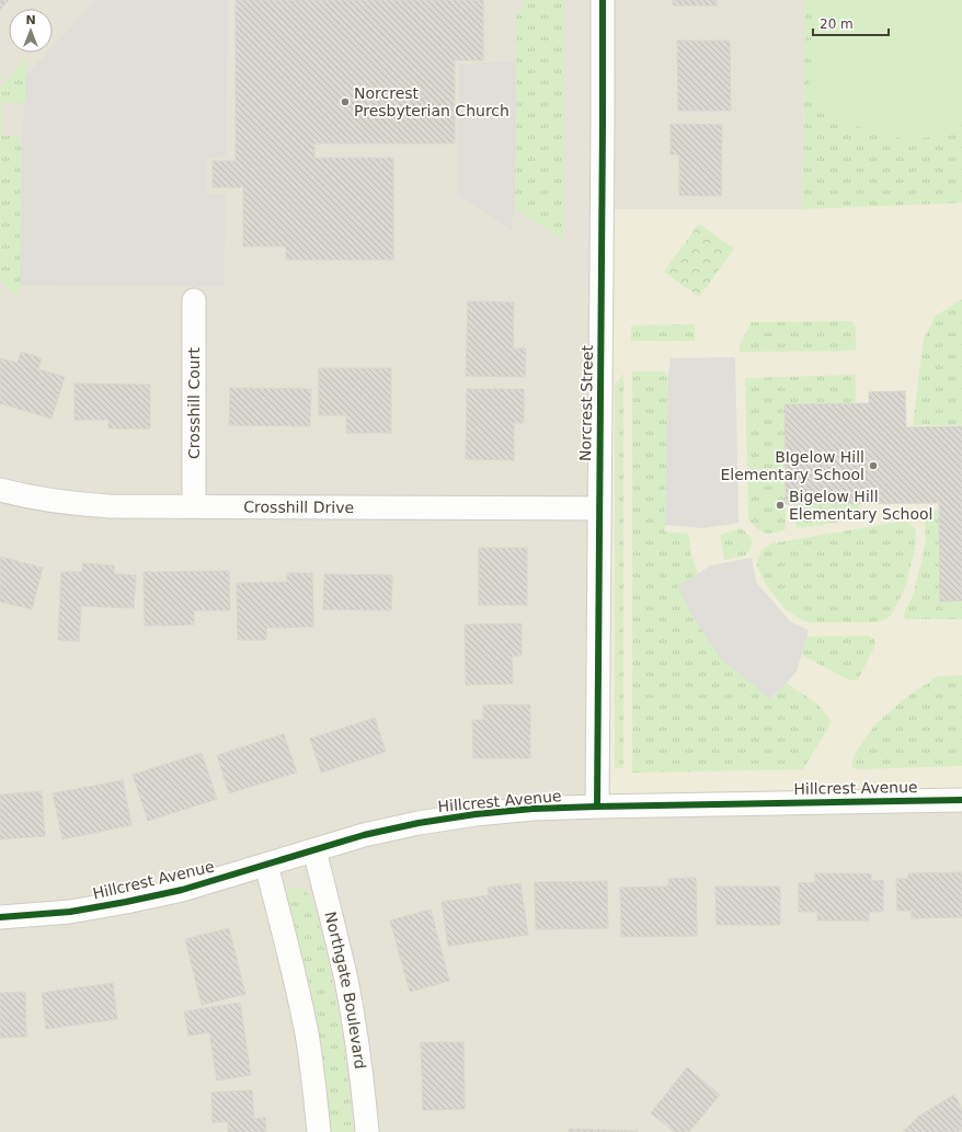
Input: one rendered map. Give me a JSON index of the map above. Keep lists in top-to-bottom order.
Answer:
{
  "streets": {
    "street": [
      "Crosshill Court",
      "Norcrest Street",
      "Crosshill Drive",
      "Hillcrest Avenue",
      "Northgate Boulevard"
    ]
  },
  "crossings": [
    ["Crosshill Court", "Crosshill Drive"],
    ["Norcrest Street", "Crosshill Drive"],
    ["Norcrest Street", "Hillcrest Avenue"],
    ["Hillcrest Avenue", "Northgate Boulevard"]
  ],
  "places": ["Norcrest Presbyterian Church", "BIgelow Hill Elementary School", "Bigelow Hill Elementary School"],
  "scale_bar": "20 m",
  "north": "top"
}
